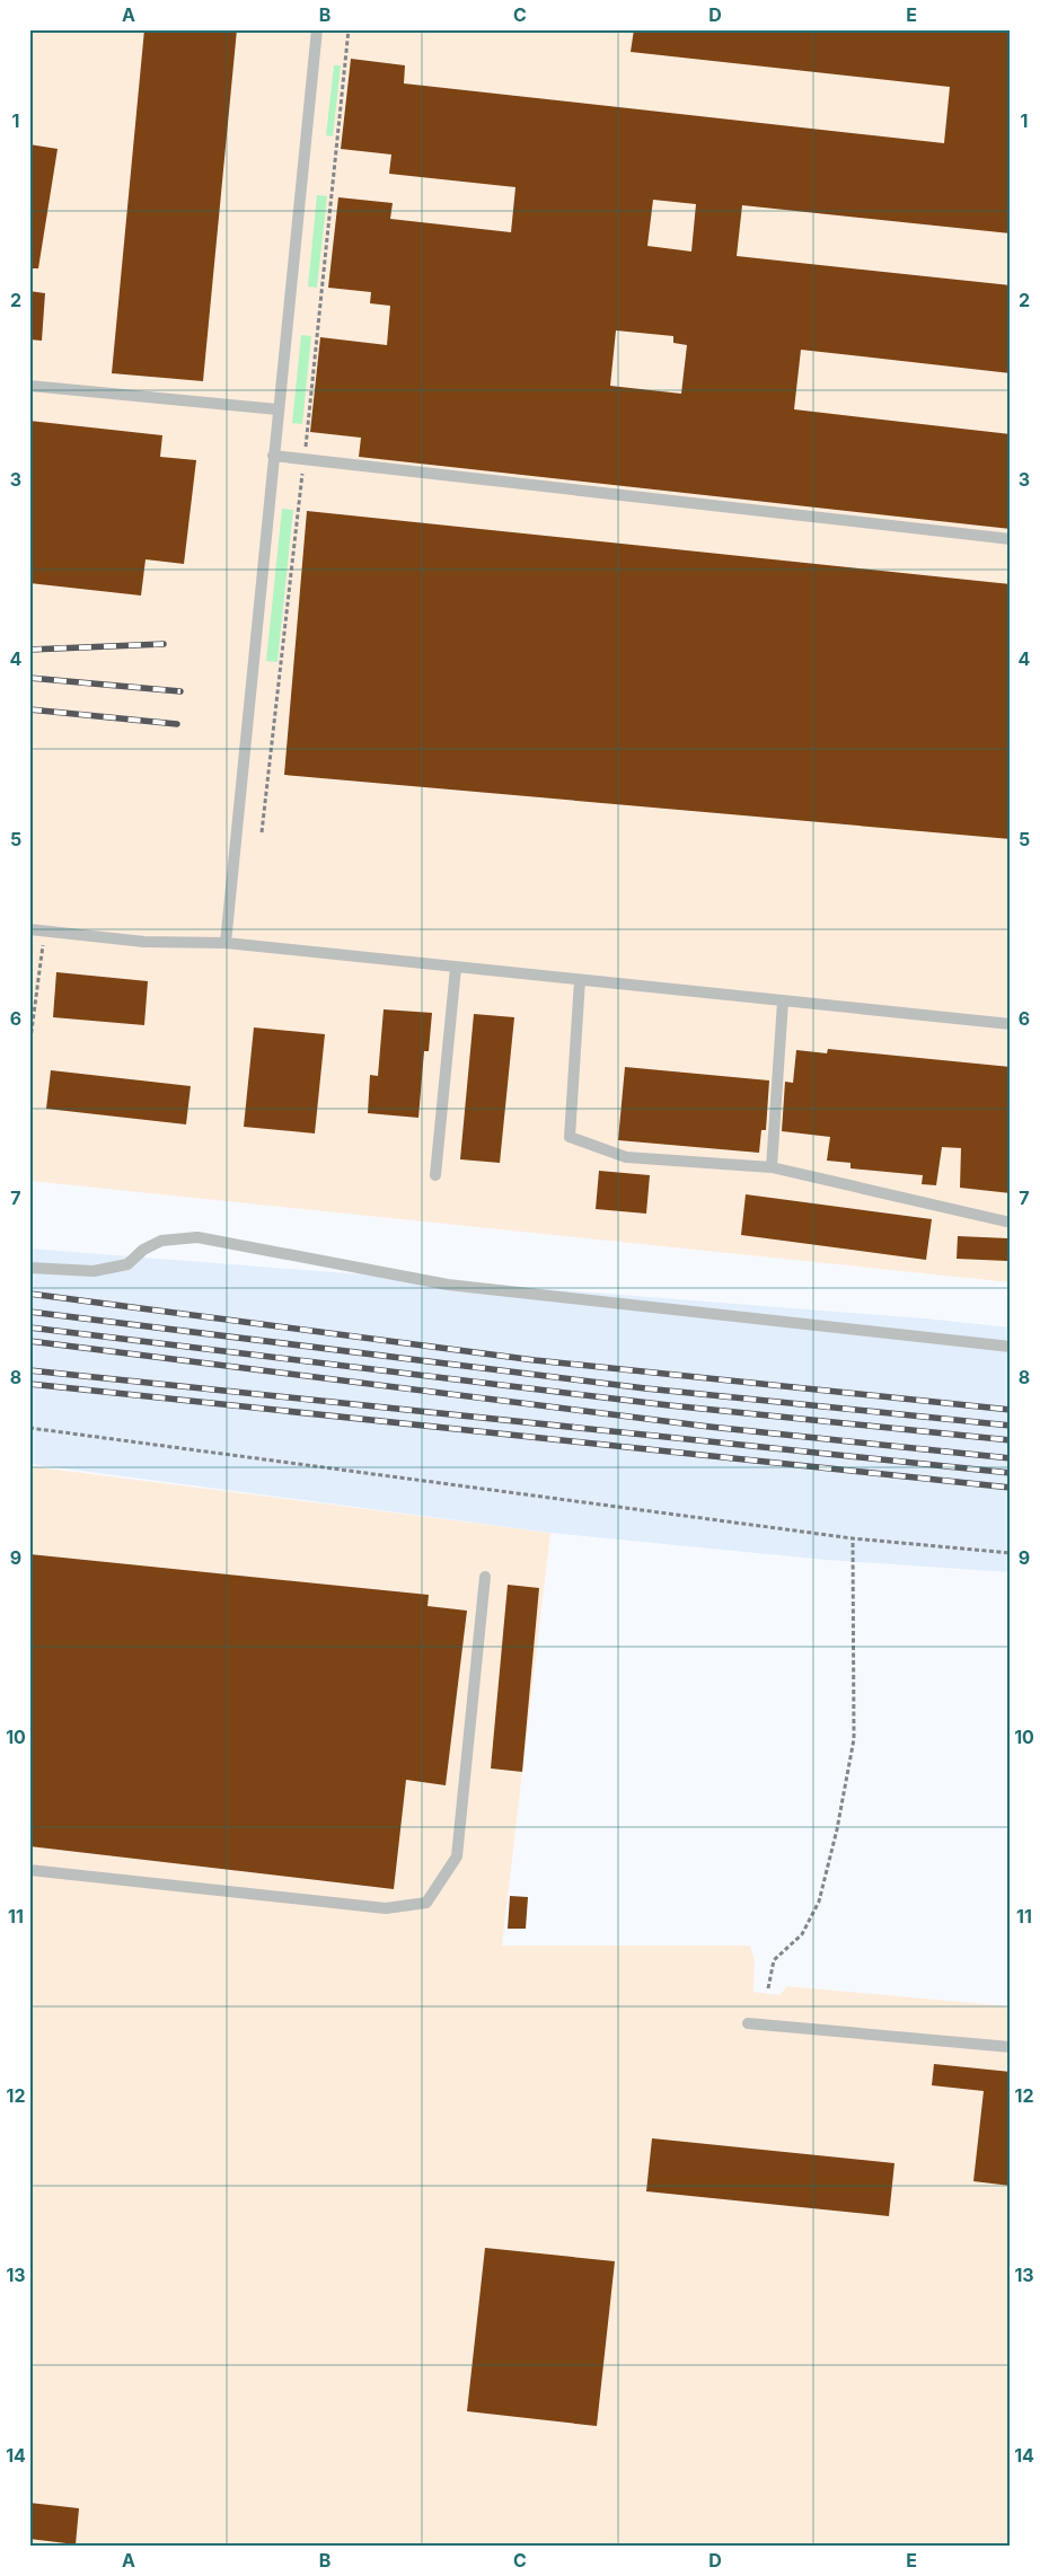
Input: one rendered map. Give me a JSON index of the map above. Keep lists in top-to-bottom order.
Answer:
{
  "grid": {
    "columns": [
      "A",
      "B",
      "C",
      "D",
      "E"
    ],
    "rows": [
      "1",
      "2",
      "3",
      "4",
      "5",
      "6",
      "7",
      "8",
      "9",
      "10",
      "11",
      "12",
      "13",
      "14"
    ]
  }
}
